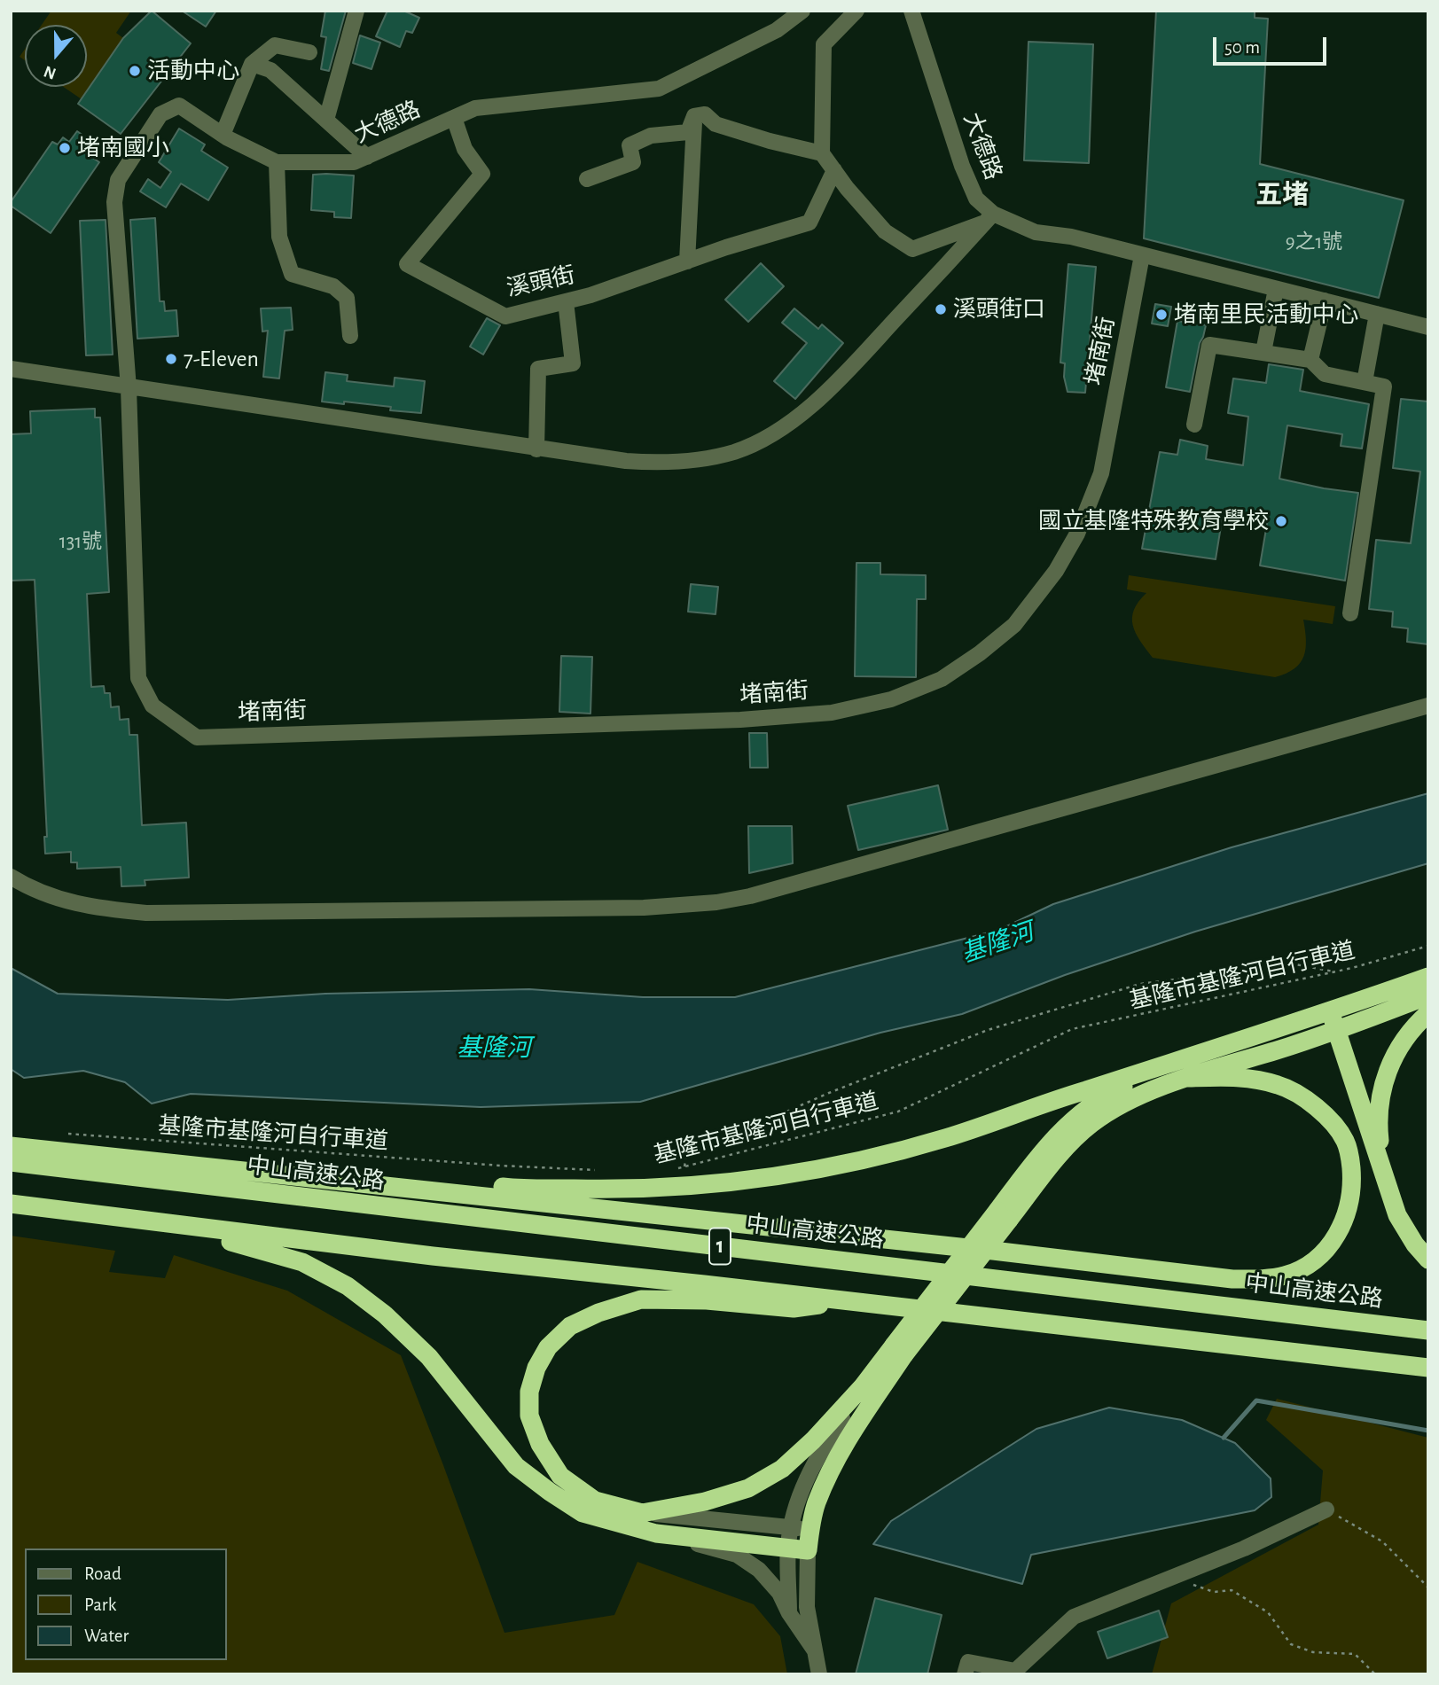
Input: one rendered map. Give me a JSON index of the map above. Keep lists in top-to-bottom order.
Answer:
{
  "streets": {
    "highway": ["中山高速公路", "1"],
    "street": ["大德路", "溪頭街", "堵南街"],
    "path": ["基隆市基隆河自行車道"]
  },
  "crossings": [
    ["大德路", "溪頭街"],
    ["大德路", "堵南街"]
  ],
  "districts": ["五堵"],
  "water": ["基隆河"],
  "places": [
    "活動中心",
    "堵南國小",
    "溪頭街口",
    "堵南里民活動中心",
    "7-Eleven",
    "國立基隆特殊教育學校"
  ],
  "house_numbers": ["9之1號", "131號"],
  "legend": ["Road", "Park", "Water"],
  "scale_bar": "50 m",
  "north": "bottom"
}
